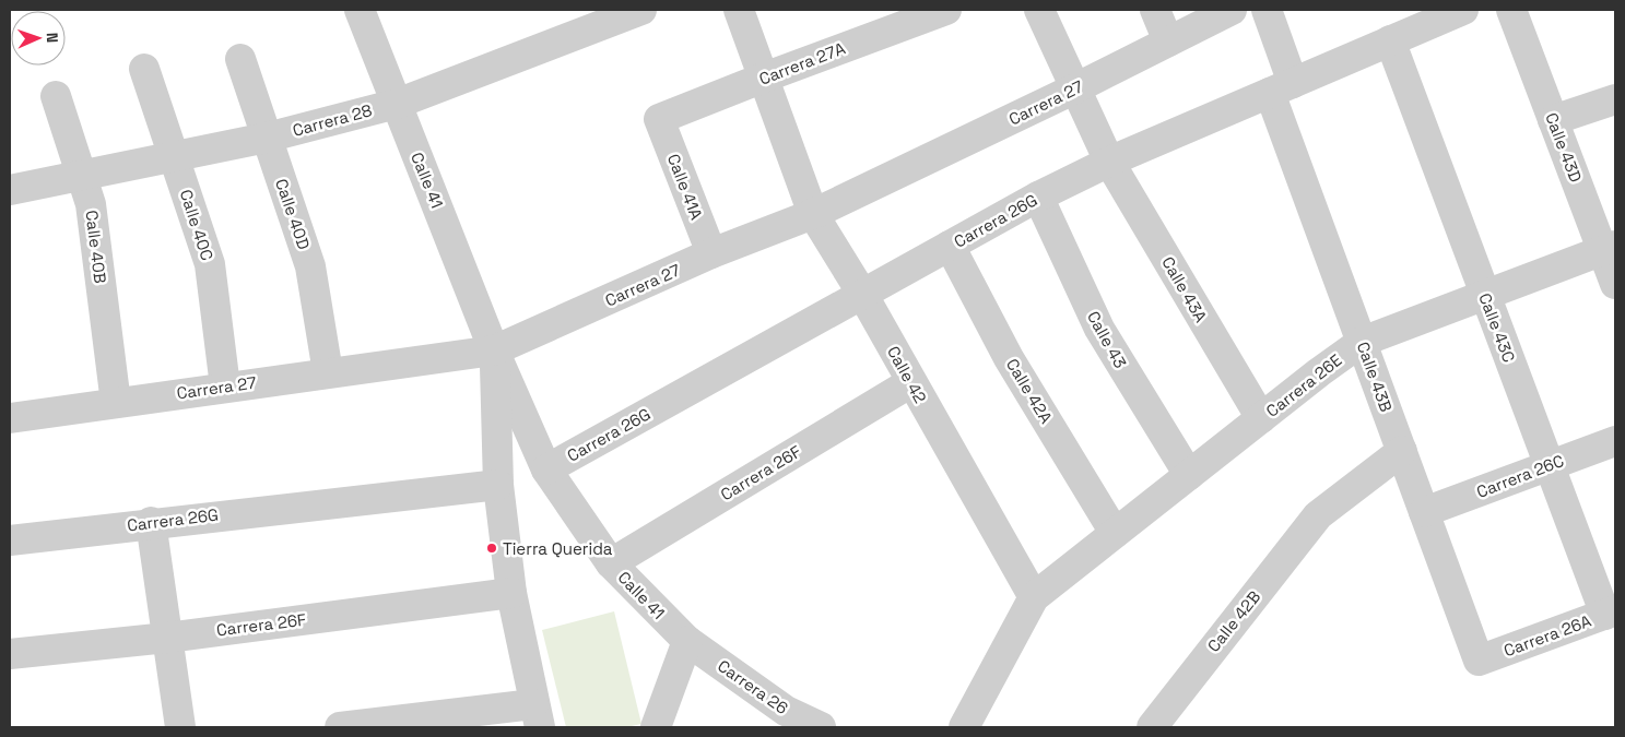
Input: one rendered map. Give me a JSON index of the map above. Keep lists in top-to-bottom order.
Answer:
{
  "streets": {
    "street": [
      "Carrera 27A",
      "Carrera 27",
      "Carrera 28",
      "Calle 43D",
      "Calle 41",
      "Calle 41A",
      "Calle 40D",
      "Carrera 26G",
      "Calle 40C",
      "Calle 40B",
      "Calle 43A",
      "Calle 43C",
      "Calle 43",
      "Calle 42",
      "Calle 43B",
      "Carrera 26E",
      "Calle 42A",
      "Carrera 26F",
      "Carrera 26C",
      "Calle 42B",
      "Carrera 26A",
      "Carrera 26"
    ]
  },
  "crossings": [
    ["Carrera 27A", "Calle 41A"],
    ["Carrera 27A", "Calle 42"],
    ["Carrera 27", "Calle 41"],
    ["Carrera 27", "Calle 41A"],
    ["Carrera 27", "Calle 40D"],
    ["Carrera 27", "Calle 40C"],
    ["Carrera 27", "Calle 40B"],
    ["Carrera 27", "Calle 42"],
    ["Carrera 28", "Calle 41"],
    ["Carrera 28", "Calle 40D"],
    ["Carrera 28", "Calle 40C"],
    ["Carrera 28", "Calle 40B"],
    ["Calle 43D", "Carrera 26E"],
    ["Calle 41", "Carrera 26G"],
    ["Calle 41", "Carrera 26F"],
    ["Calle 41", "Carrera 26"],
    ["Carrera 26G", "Calle 43A"],
    ["Carrera 26G", "Calle 43C"],
    ["Carrera 26G", "Calle 43"],
    ["Carrera 26G", "Calle 42"],
    ["Carrera 26G", "Calle 43B"],
    ["Carrera 26G", "Calle 42A"],
    ["Calle 43A", "Carrera 26E"],
    ["Calle 43C", "Carrera 26E"],
    ["Calle 43C", "Carrera 26C"],
    ["Calle 43C", "Carrera 26A"],
    ["Calle 43", "Carrera 26E"],
    ["Calle 42", "Carrera 26E"],
    ["Calle 42", "Carrera 26F"],
    ["Calle 43B", "Carrera 26E"],
    ["Calle 43B", "Carrera 26C"],
    ["Calle 43B", "Calle 42B"],
    ["Calle 43B", "Carrera 26A"],
    ["Carrera 26E", "Calle 42A"]
  ],
  "places": ["Tierra Querida"],
  "north": "right"
}
